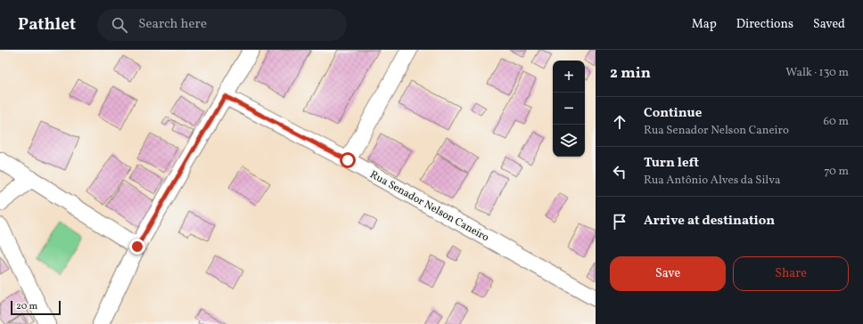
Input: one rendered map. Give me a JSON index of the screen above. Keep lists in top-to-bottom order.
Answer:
{
  "streets": {
    "street": ["Rua Senador Nelson Caneiro"]
  },
  "scale_bar": "20 m",
  "page": {
    "header": "Pathlet",
    "search": "Search here",
    "nav": ["Map", "Directions", "Saved"],
    "heading": ["2 min", "Walk · 130 m"],
    "map_buttons": ["+", "−"],
    "list": [
      ["Continue", "Rua Senador Nelson Caneiro", "60 m"],
      ["Turn left", "Rua Antônio Alves da Silva", "70 m"],
      "Arrive at destination"
    ],
    "buttons": ["Save", "Share"],
    "scale": "20 m"
  }
}
